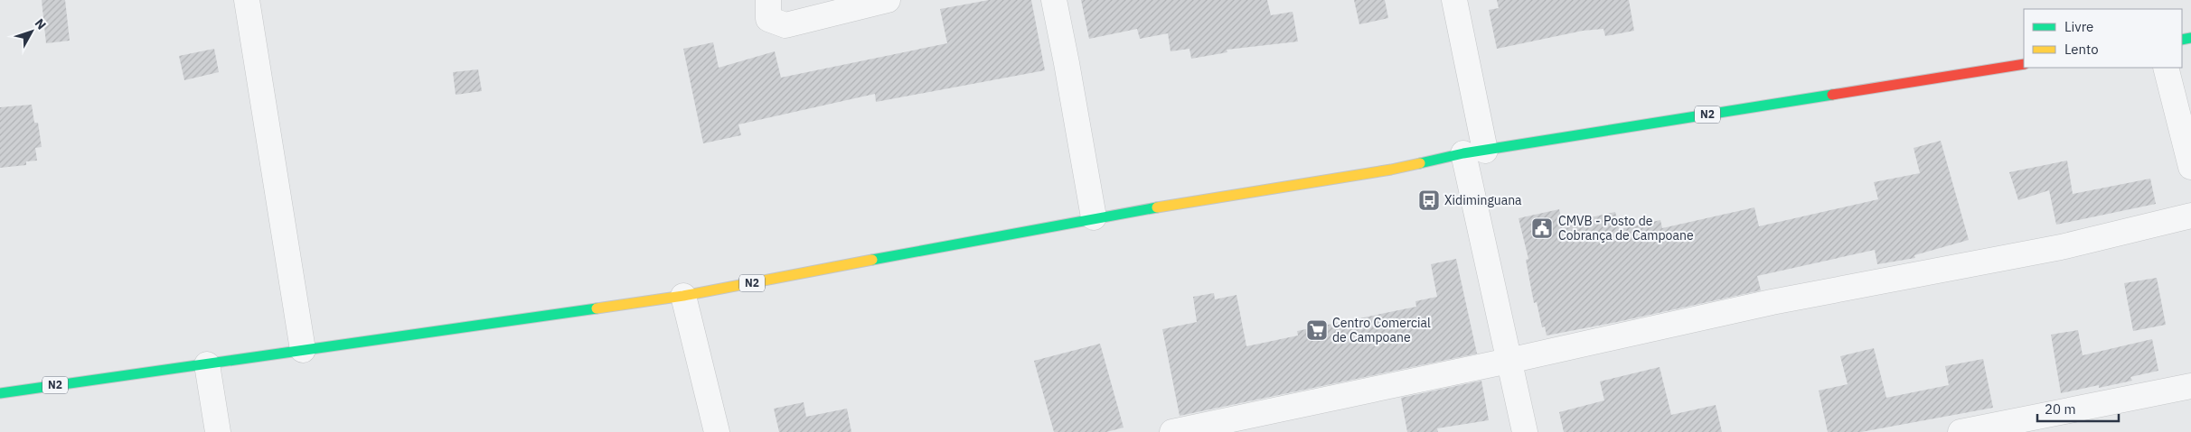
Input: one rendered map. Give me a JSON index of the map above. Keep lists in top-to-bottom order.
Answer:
{
  "streets": {
    "main road": ["N2"]
  },
  "places": {
    "bus stop": ["Xidiminguana"],
    "public building": ["CMVB - Posto de Cobrança de Campoane"],
    "supermarket": ["Centro Comercial de Campoane"]
  },
  "legend": ["Livre", "Lento"],
  "scale_bar": "20 m",
  "north": "top right"
}
